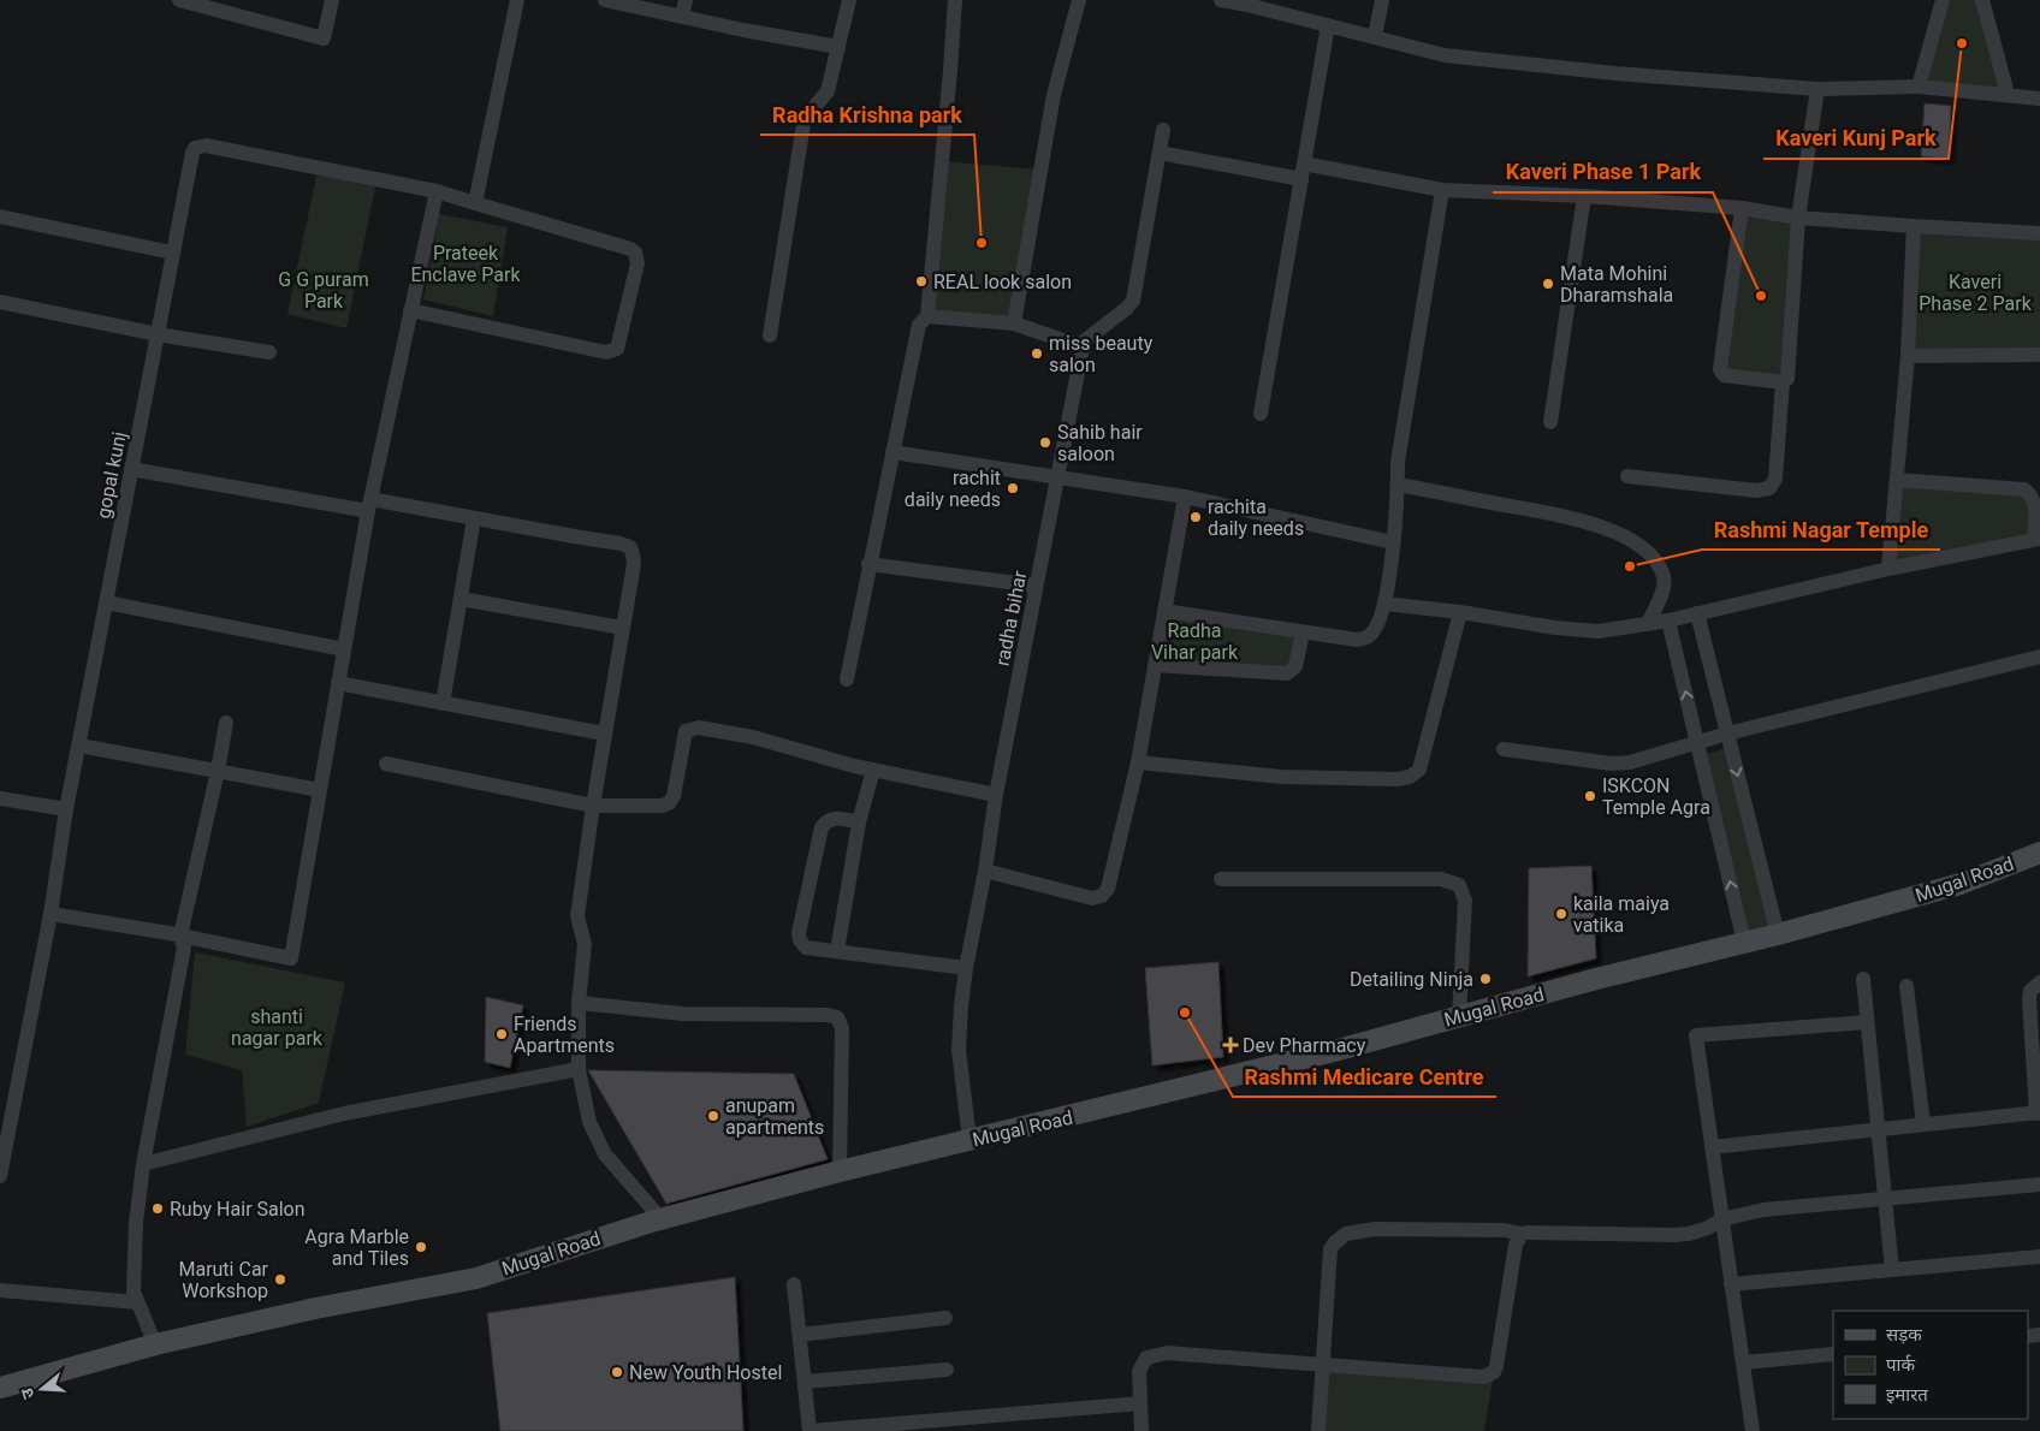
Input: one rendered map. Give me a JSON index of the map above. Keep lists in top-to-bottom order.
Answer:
{
  "streets": {
    "street": ["gopal kunj", "radha bihar", "Mugal Road"]
  },
  "crossings": [
    ["radha bihar", "Mugal Road"]
  ],
  "parks": [
    "Prateek Enclave Park",
    "G G puram Park",
    "Kaveri Phase 2 Park",
    "Radha Vihar park",
    "shanti nagar park"
  ],
  "places": {
    "other": [
      "Kaveri Kunj Park",
      "Radha Krishna park",
      "REAL look salon",
      "Mata Mohini Dharamshala",
      "Kaveri Phase 1 Park",
      "miss beauty salon",
      "Sahib hair saloon",
      "rachit daily needs",
      "rachita daily needs",
      "Rashmi Nagar Temple",
      "ISKCON Temple Agra",
      "kaila maiya vatika",
      "Detailing Ninja",
      "Rashmi Medicare Centre",
      "Friends Apartments",
      "anupam apartments",
      "Ruby Hair Salon",
      "Agra Marble and Tiles",
      "Maruti Car Workshop",
      "New Youth Hostel"
    ],
    "health": ["Dev Pharmacy"]
  },
  "legend": ["सड़क", "पार्क", "इमारत"],
  "north": "left"
}
